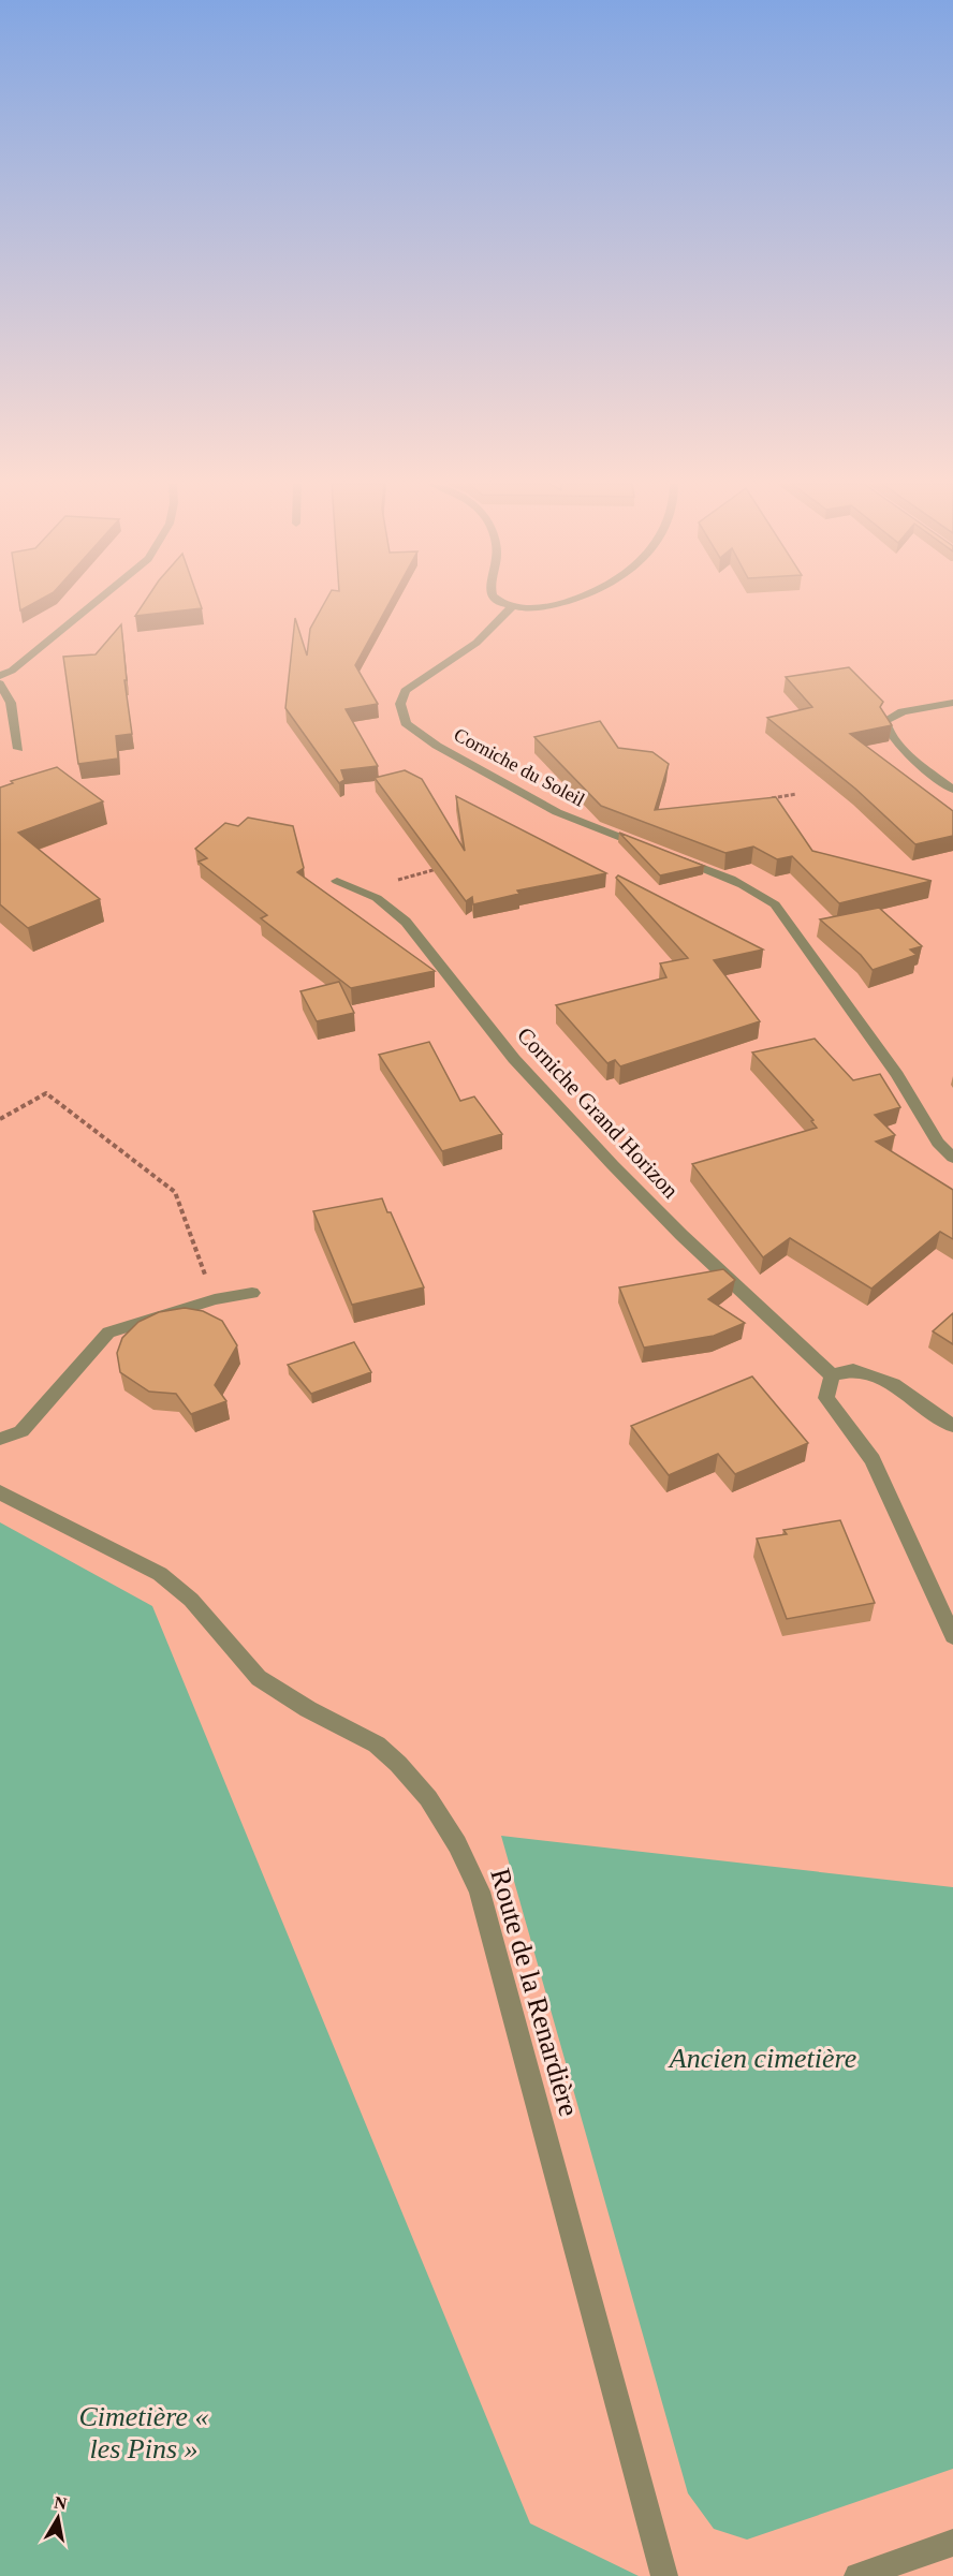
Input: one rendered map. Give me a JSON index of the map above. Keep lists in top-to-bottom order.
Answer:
{
  "streets": {
    "street": ["Corniche du Soleil", "Corniche Grand Horizon", "Route de la Renardière"]
  },
  "parks": ["Ancien cimetière", "Cimetière « les Pins »"],
  "north": "top"
}
